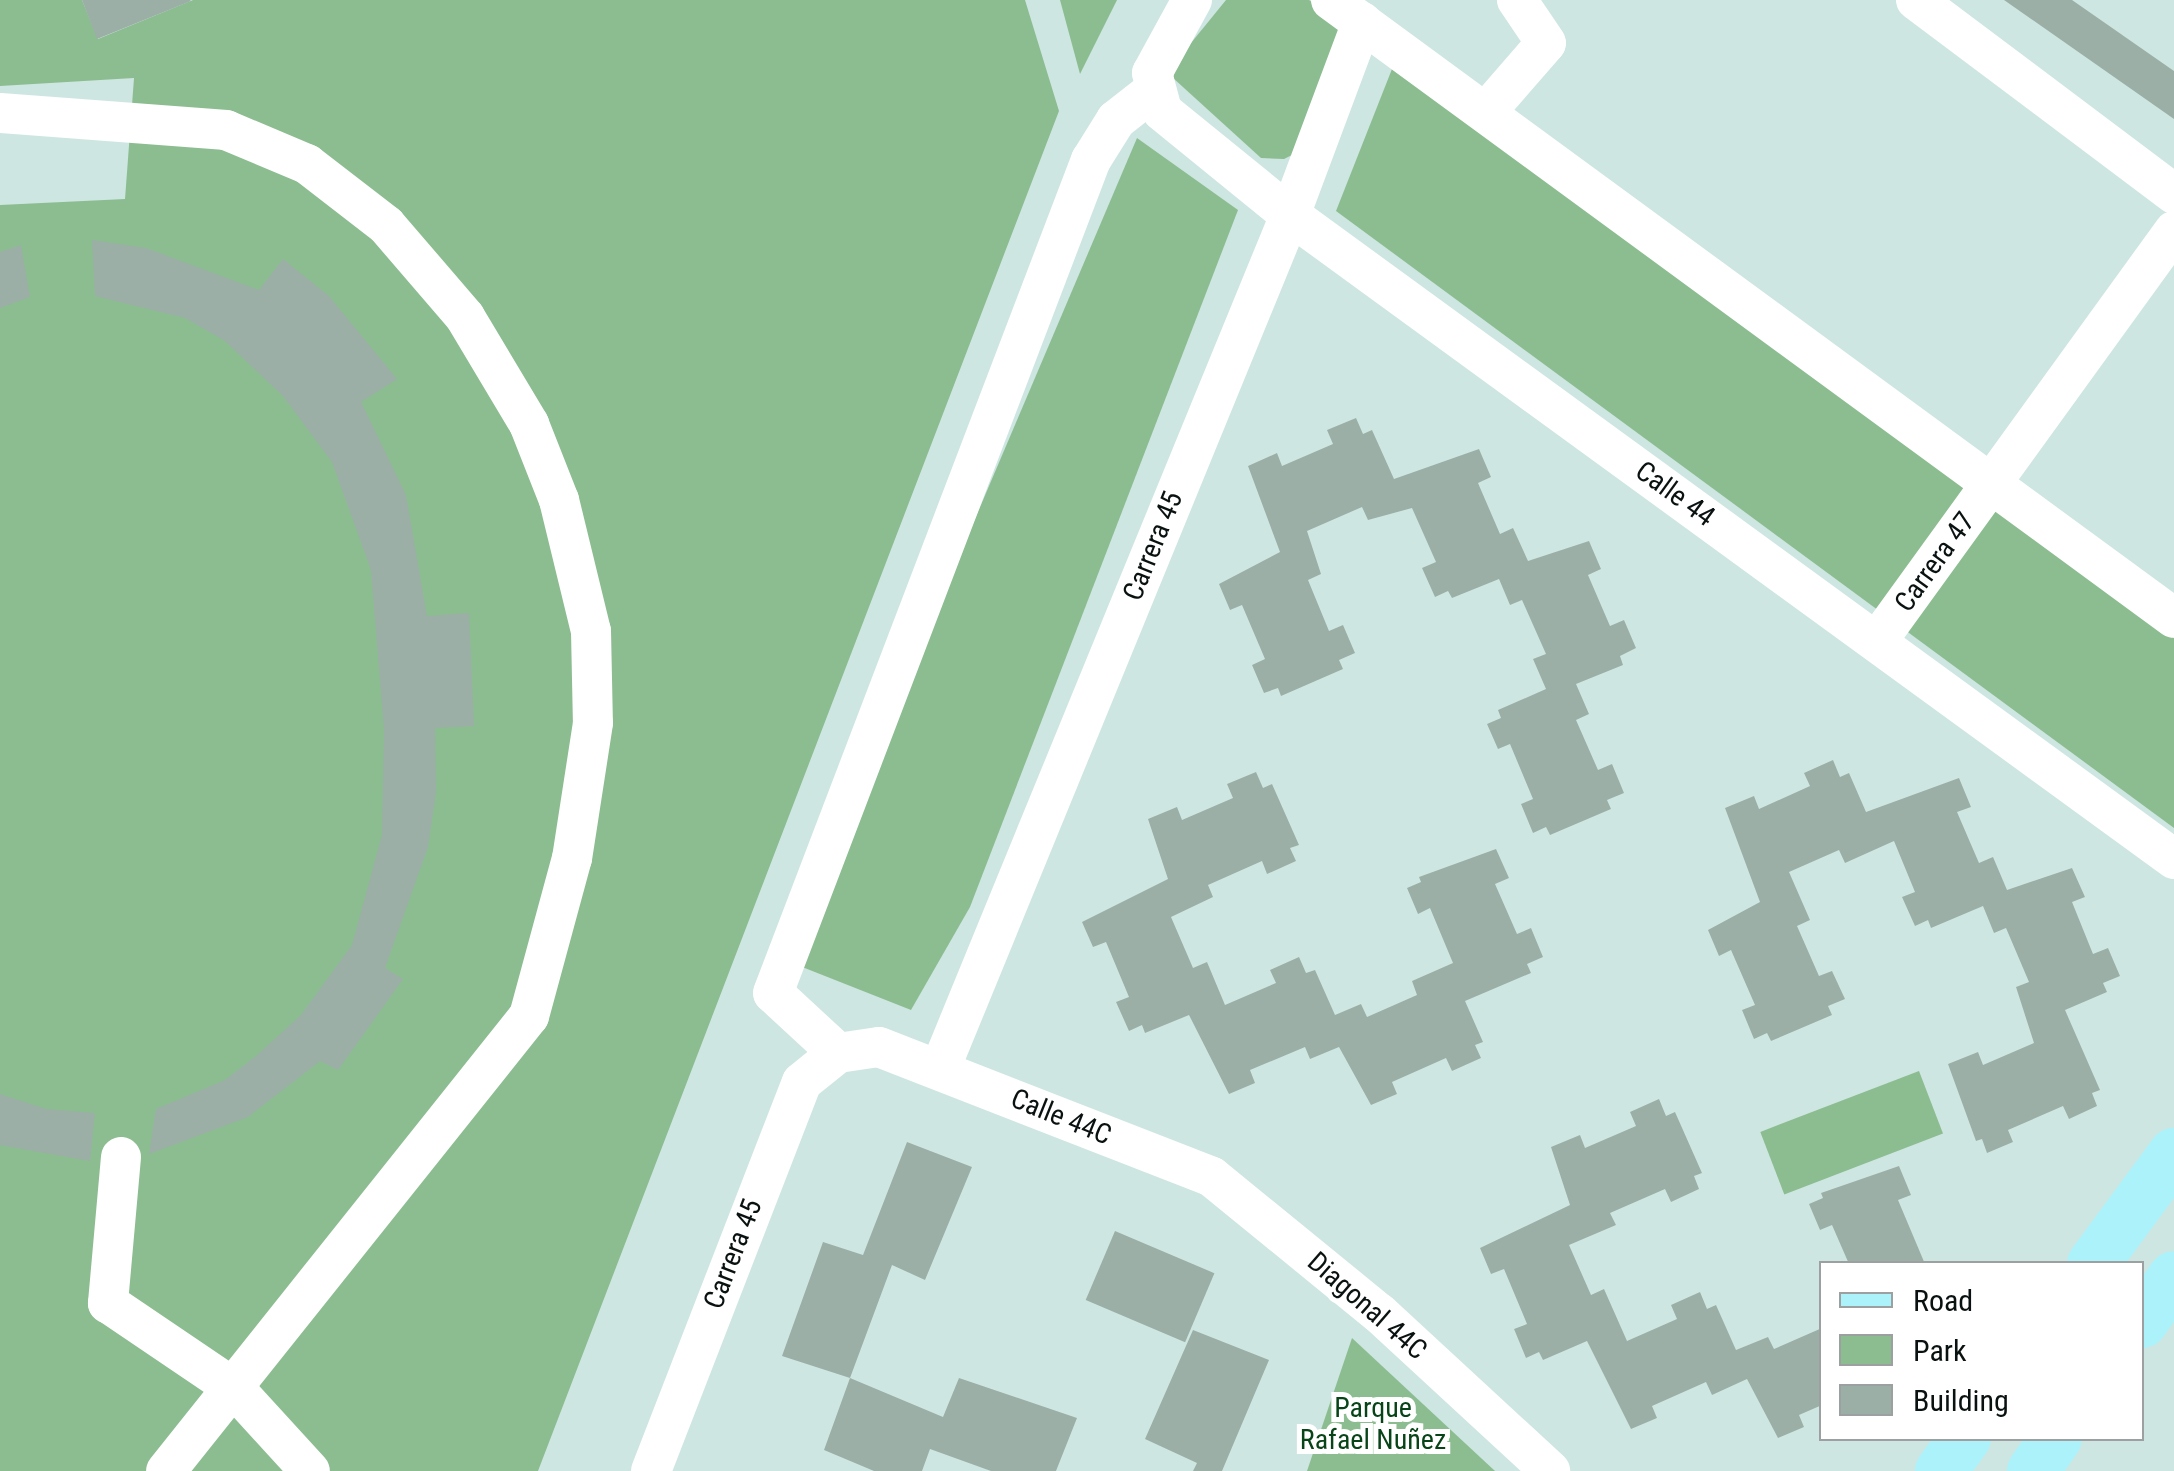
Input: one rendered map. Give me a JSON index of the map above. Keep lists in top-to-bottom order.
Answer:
{
  "streets": {
    "street": [
      "Calle 44",
      "Carrera 45",
      "Carrera 47",
      "Calle 44C",
      "Diagonal 44C"
    ]
  },
  "crossings": [
    ["Calle 44", "Carrera 45"],
    ["Calle 44", "Carrera 47"],
    ["Carrera 45", "Calle 44C"],
    ["Calle 44C", "Diagonal 44C"]
  ],
  "parks": ["Parque Rafael Nuñez"],
  "legend": ["Road", "Park", "Building"]
}
